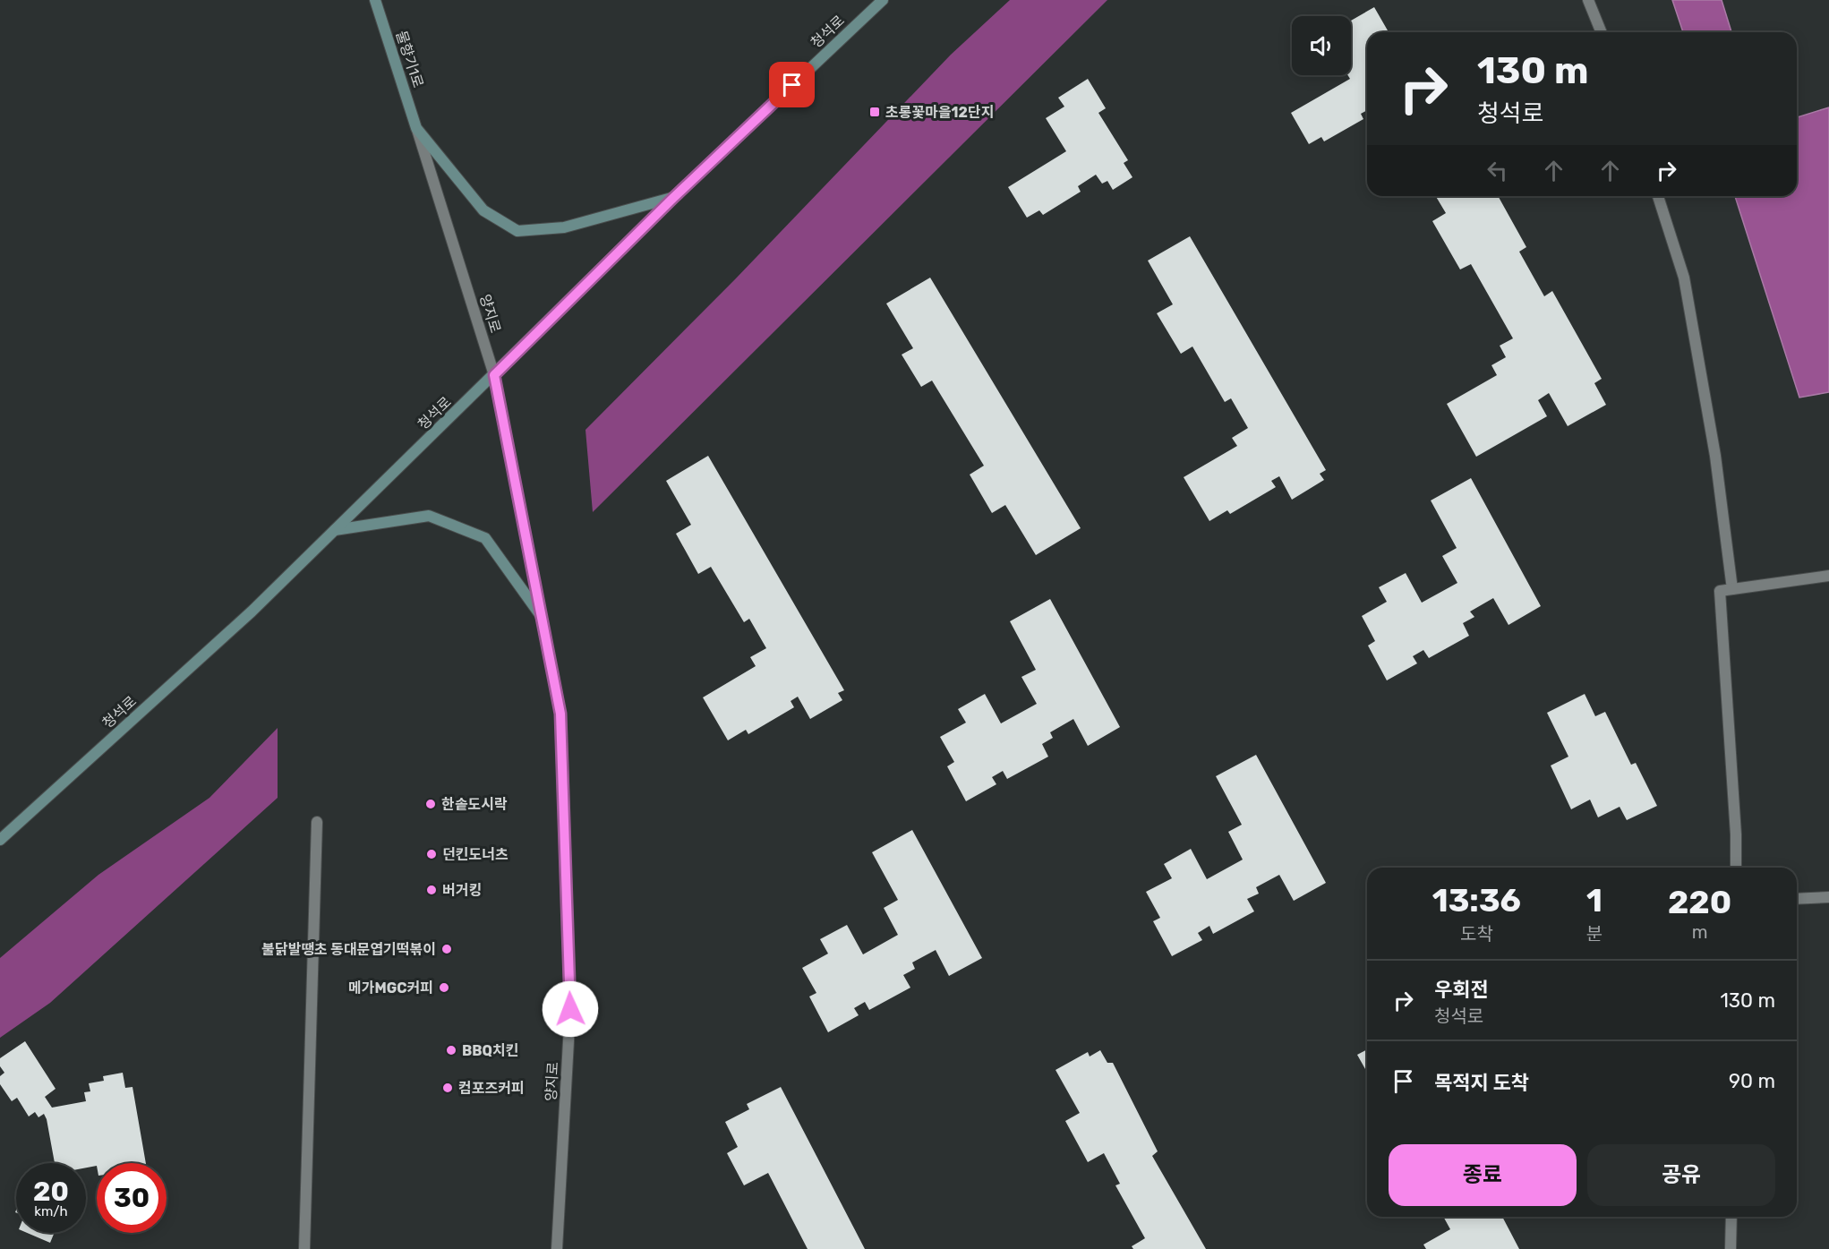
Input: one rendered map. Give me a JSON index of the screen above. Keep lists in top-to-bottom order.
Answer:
{
  "streets": {
    "main road": ["청석로", "물향기1로"],
    "street": ["양지로"]
  },
  "crossings": [
    ["청석로", "양지로"],
    ["물향기1로", "양지로"]
  ],
  "places": {
    "transit": ["초롱꽃마을12단지"],
    "other": [
      "한솥도시락",
      "던킨도너츠",
      "버거킹",
      "불닭발땡초 동대문엽기떡볶이",
      "메가MGC커피",
      "BBQ치킨",
      "컴포즈커피"
    ]
  },
  "page": {
    "turn": ["130 m", "청석로"],
    "eta": [
      "13:36",
      "도착",
      "1",
      "분",
      "220",
      "m"
    ],
    "list": [
      {
        "name": "우회전",
        "note": "청석로",
        "value": "130 m"
      },
      {
        "name": "목적지 도착",
        "value": "90 m"
      }
    ],
    "buttons": ["종료", "공유"],
    "speed": "20 km/h",
    "limit": "30"
  }
}
